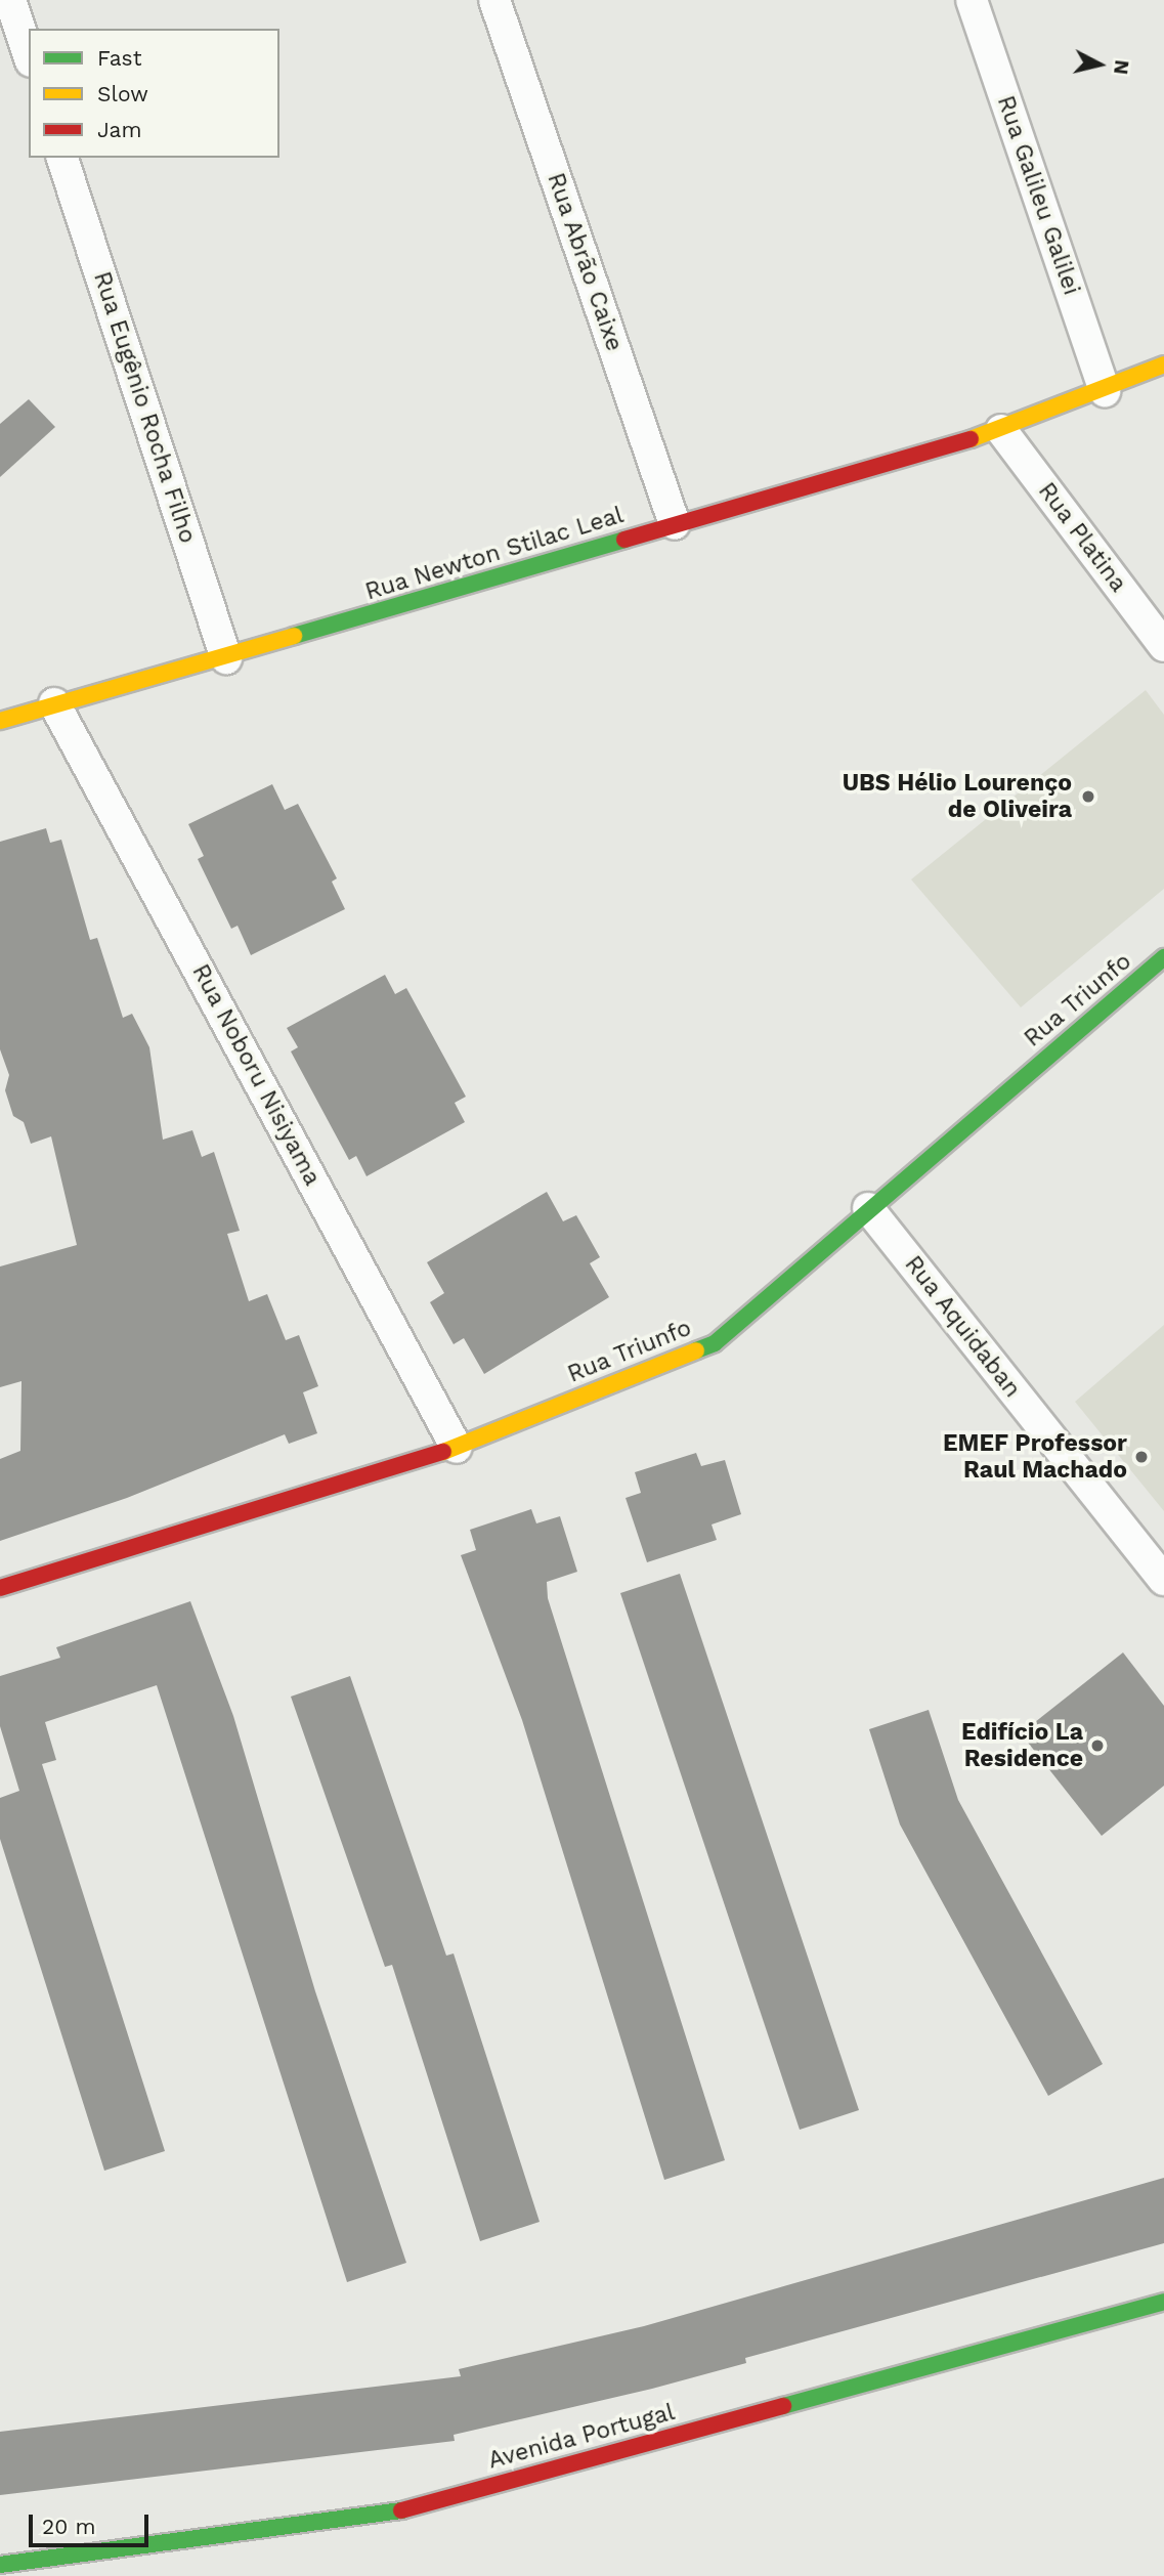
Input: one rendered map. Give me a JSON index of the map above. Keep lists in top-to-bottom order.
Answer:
{
  "streets": {
    "street": [
      "Rua Galileu Galilei",
      "Rua Abrão Caixe",
      "Rua Eugênio Rocha Filho",
      "Rua Platina",
      "Rua Newton Stilac Leal",
      "Rua Triunfo",
      "Rua Noboru Nisiyama",
      "Rua Aquidaban",
      "Avenida Portugal"
    ]
  },
  "crossings": [
    ["Rua Galileu Galilei", "Rua Newton Stilac Leal"],
    ["Rua Abrão Caixe", "Rua Newton Stilac Leal"],
    ["Rua Eugênio Rocha Filho", "Rua Newton Stilac Leal"],
    ["Rua Platina", "Rua Newton Stilac Leal"],
    ["Rua Newton Stilac Leal", "Rua Noboru Nisiyama"],
    ["Rua Triunfo", "Rua Noboru Nisiyama"],
    ["Rua Triunfo", "Rua Aquidaban"]
  ],
  "places": ["UBS Hélio Lourenço de Oliveira", "EMEF Professor Raul Machado", "Edifício La Residence"],
  "legend": ["Fast", "Slow", "Jam"],
  "scale_bar": "20 m",
  "north": "right"
}
